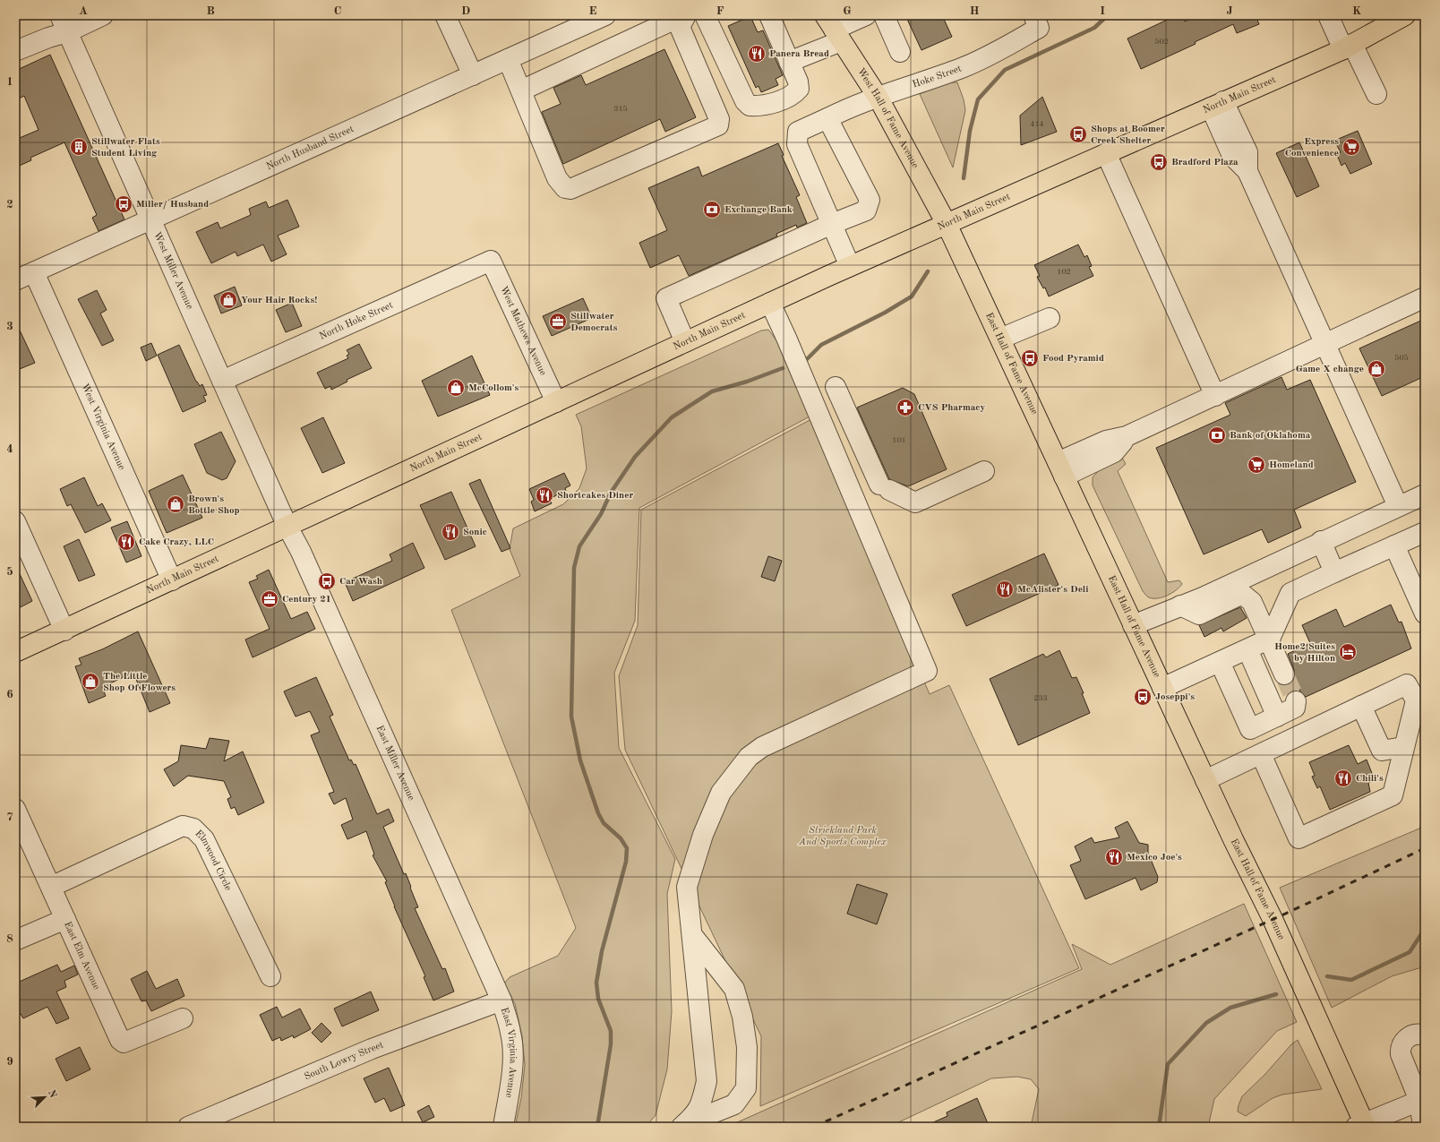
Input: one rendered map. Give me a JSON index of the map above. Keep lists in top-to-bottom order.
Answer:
{
  "streets": {
    "main road": ["North Main Street", "West Hall of Fame Avenue", "East Hall of Fame Avenue"],
    "street": [
      "Hoke Street",
      "North Husband Street",
      "West Miller Avenue",
      "North Hoke Street",
      "West Mathews Avenue",
      "West Virginia Avenue",
      "East Miller Avenue",
      "Elmwood Circle",
      "East Elm Avenue",
      "East Virginia Avenue",
      "South Lowry Street"
    ]
  },
  "crossings": [
    ["Hoke Street", "West Hall of Fame Avenue"],
    ["North Main Street", "West Hall of Fame Avenue"],
    ["North Main Street", "West Miller Avenue"],
    ["North Main Street", "West Mathews Avenue"],
    ["North Main Street", "East Hall of Fame Avenue"],
    ["North Main Street", "West Virginia Avenue"],
    ["North Main Street", "East Miller Avenue"],
    ["West Hall of Fame Avenue", "East Hall of Fame Avenue"],
    ["North Husband Street", "West Miller Avenue"],
    ["North Husband Street", "West Virginia Avenue"],
    ["West Miller Avenue", "North Hoke Street"],
    ["West Miller Avenue", "East Miller Avenue"],
    ["North Hoke Street", "West Mathews Avenue"],
    ["East Miller Avenue", "East Virginia Avenue"],
    ["East Miller Avenue", "South Lowry Street"],
    ["Elmwood Circle", "East Elm Avenue"],
    ["East Virginia Avenue", "South Lowry Street"]
  ],
  "parks": ["Strickland Park And Sports Complex"],
  "places": {
    "restaurant": [
      "Panera Bread",
      "Shortcakes Diner",
      "Sonic",
      "Cake Crazy, LLC",
      "McAlister's Deli",
      "Chili's",
      "Mexico Joe's"
    ],
    "bus stop": [
      "Shops at Boomer Creek Shelter",
      "Bradford Plaza",
      "Miller/ Husband",
      "Food Pyramid",
      "Car Wash",
      "Joseppi's"
    ],
    "building": ["Stillwater Flats Student Living"],
    "supermarket": ["Express Convenience", "Homeland"],
    "bank": ["Exchange Bank", "Bank of Oklahoma"],
    "shop": [
      "Your Hair Rocks!",
      "Game X change",
      "McCollom's",
      "Brown's Bottle Shop",
      "The Little Shop Of Flowers"
    ],
    "office": ["Stillwater Democrats", "Century 21"],
    "pharmacy": ["CVS Pharmacy"],
    "hotel": ["Home2 Suites by Hilton"]
  },
  "house_numbers": [
    "502",
    "315",
    "414",
    "102",
    "505",
    "101",
    "233"
  ],
  "north": "top right",
  "grid": {
    "columns": [
      "A",
      "B",
      "C",
      "D",
      "E",
      "F",
      "G",
      "H",
      "I",
      "J",
      "K"
    ],
    "rows": [
      "1",
      "2",
      "3",
      "4",
      "5",
      "6",
      "7",
      "8",
      "9"
    ]
  }
}
